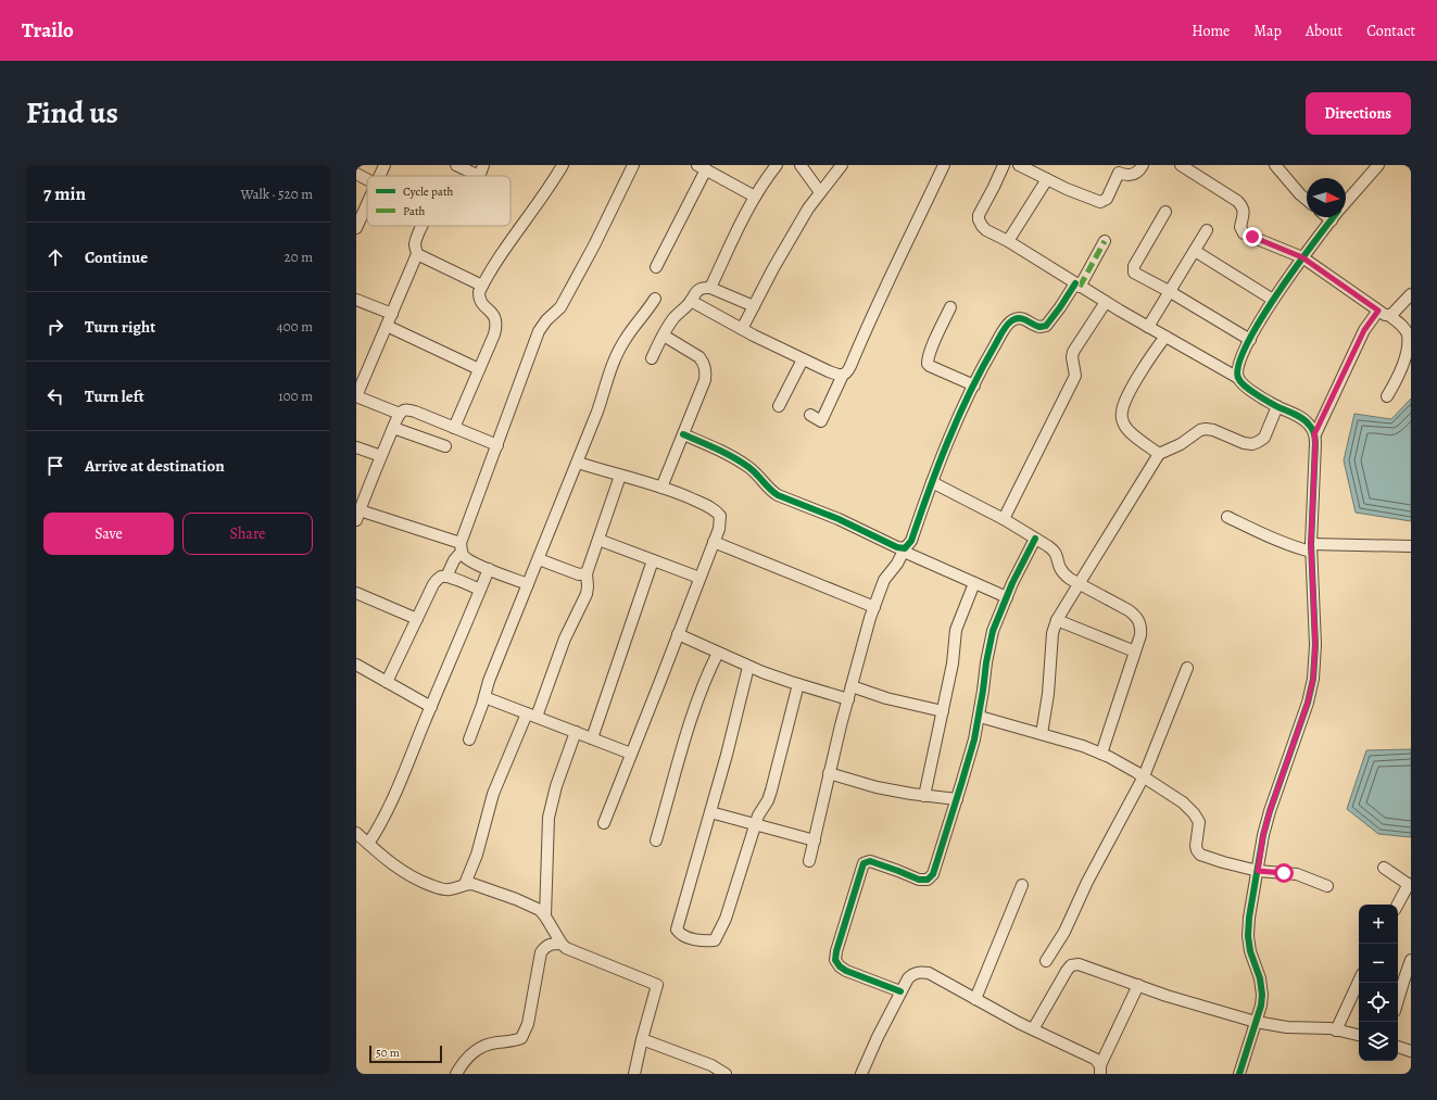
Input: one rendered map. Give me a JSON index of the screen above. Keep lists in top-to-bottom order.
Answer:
{
  "legend": ["Cycle path", "Path"],
  "scale_bar": "50 m",
  "north": "right",
  "page": {
    "header": "Trailo",
    "nav": [
      "Home",
      "Map",
      "About",
      "Contact"
    ],
    "title": "Find us",
    "buttons": [
      "Directions",
      ["Save", "Share"]
    ],
    "heading": ["7 min", "Walk · 520 m"],
    "list": [
      ["Continue", "20 m"],
      ["Turn right", "400 m"],
      ["Turn left", "100 m"],
      "Arrive at destination"
    ],
    "map_buttons": ["+", "−"],
    "scale": "50 m"
  }
}
